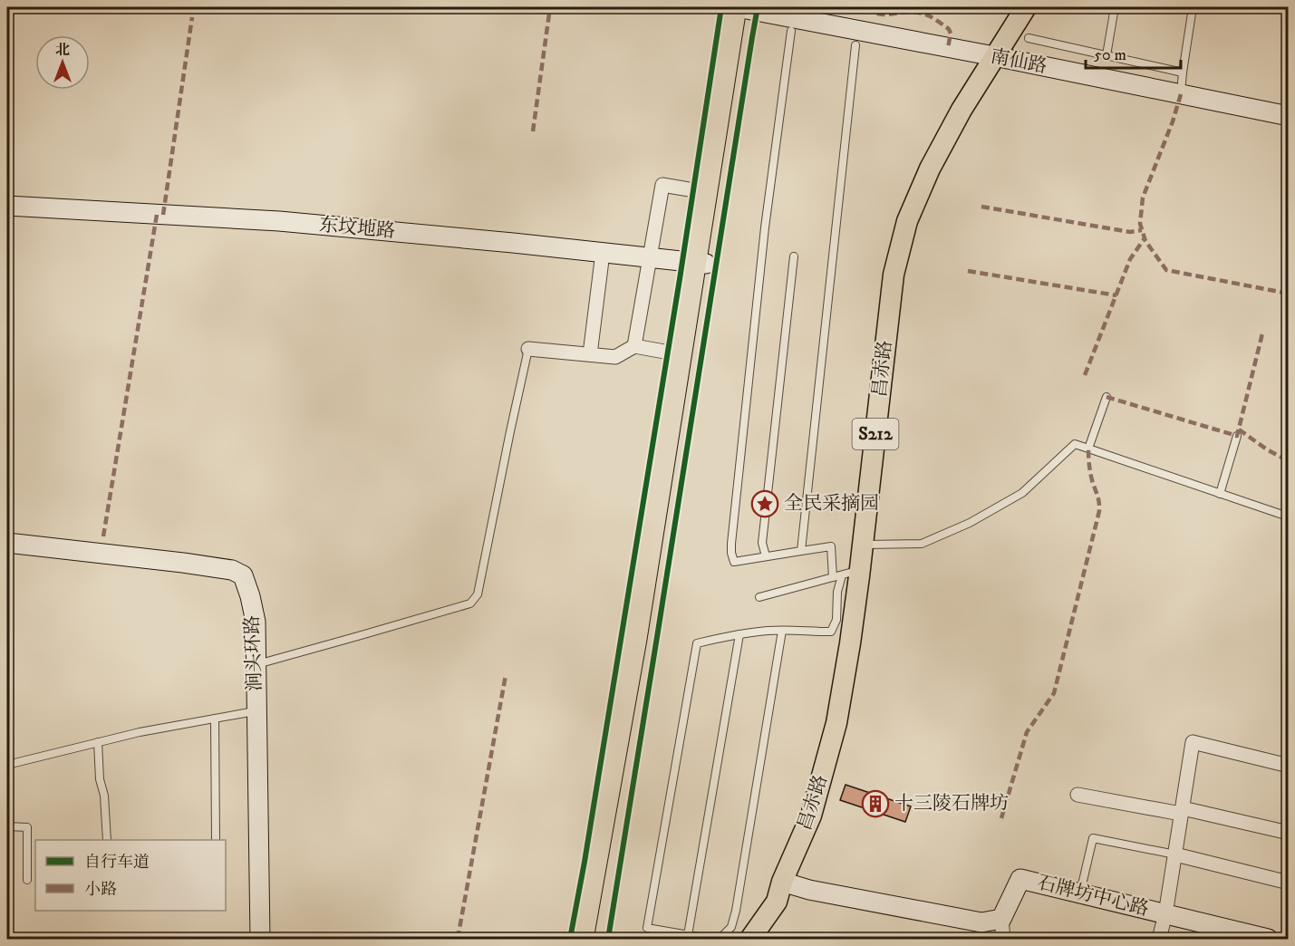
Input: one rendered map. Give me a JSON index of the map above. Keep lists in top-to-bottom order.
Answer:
{
  "streets": {
    "main road": ["昌赤路", "S212"],
    "street": [
      "南仙路",
      "东坟地路",
      "涧头环路",
      "石牌坊中心路"
    ]
  },
  "crossings": [
    ["南仙路", "昌赤路"]
  ],
  "places": {
    "place": ["全民采摘园"],
    "building": ["十三陵石牌坊"]
  },
  "legend": ["自行车道", "小路"],
  "scale_bar": "50 m",
  "north": "top"
}
